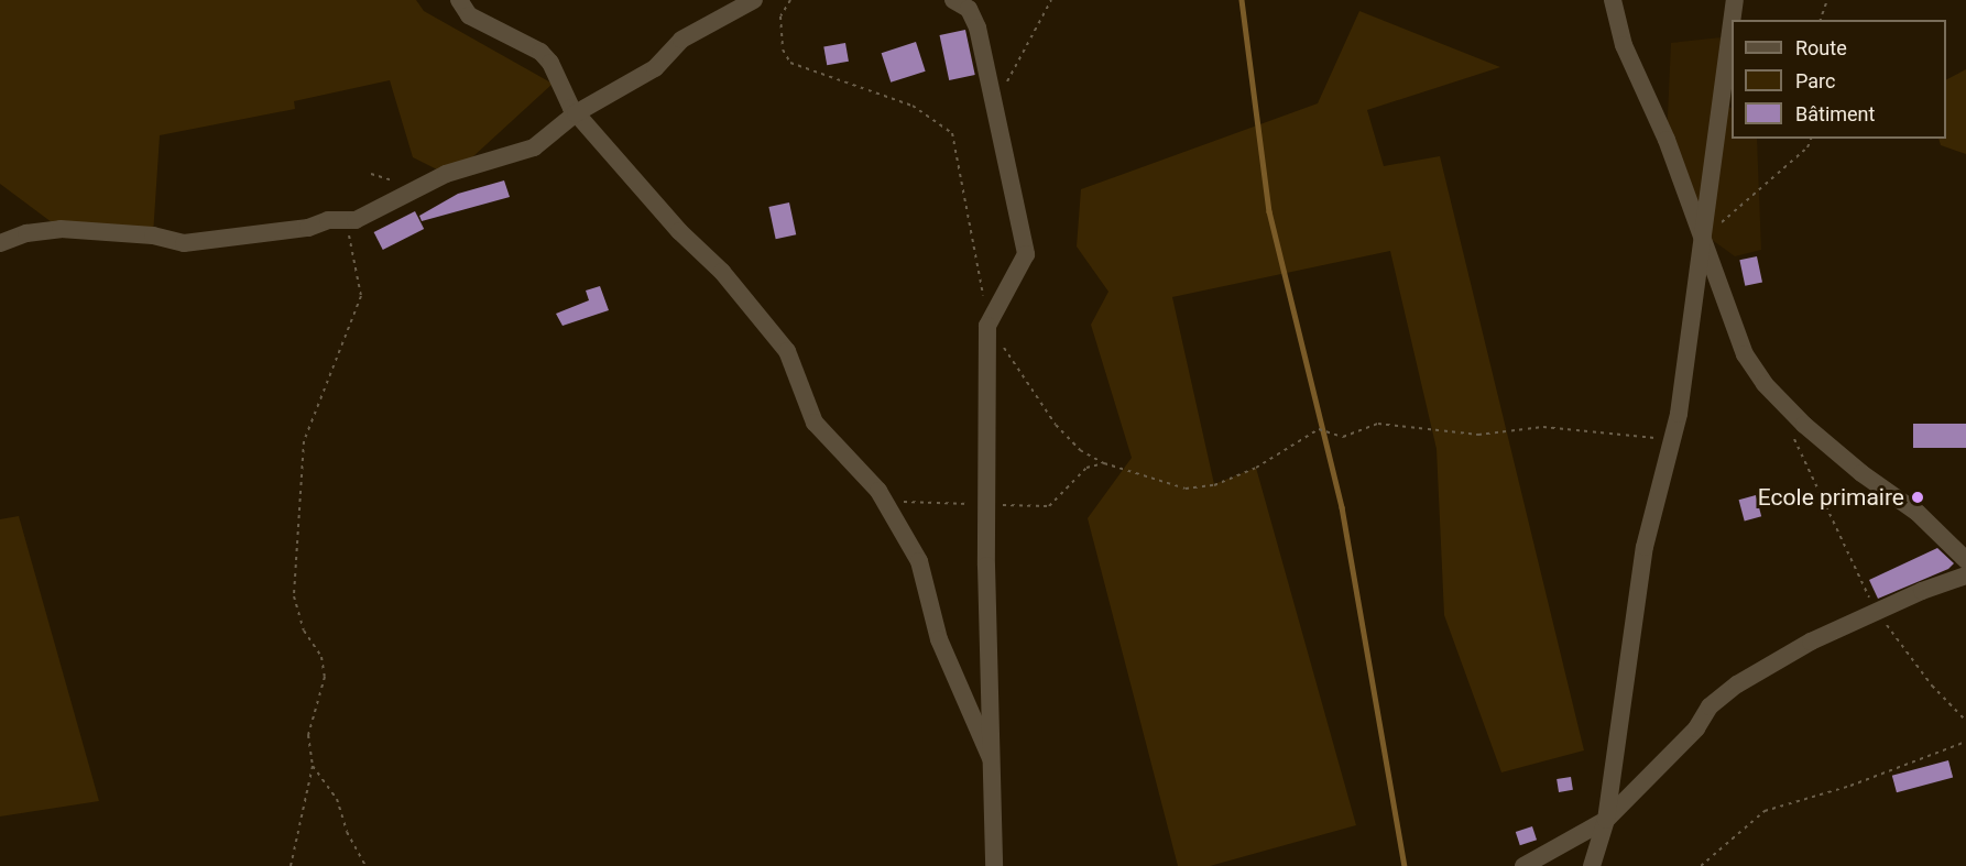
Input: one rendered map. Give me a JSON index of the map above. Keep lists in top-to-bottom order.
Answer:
{
  "places": ["Ecole primaire"],
  "legend": ["Route", "Parc", "Bâtiment"]
}
